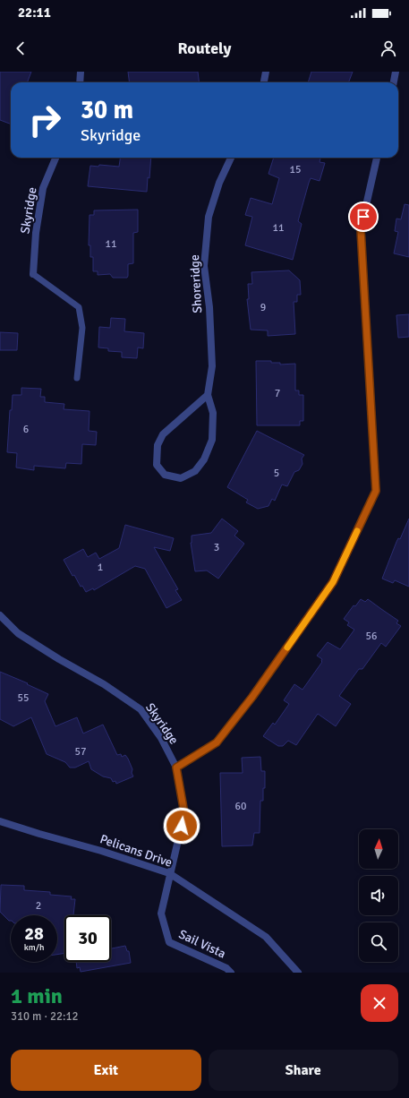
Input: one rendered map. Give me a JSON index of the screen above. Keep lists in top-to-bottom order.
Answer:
{
  "streets": {
    "street": [
      "Skyridge",
      "Shoreridge",
      "Pelicans Drive",
      "Sail Vista"
    ]
  },
  "crossings": [
    ["Skyridge", "Sail Vista"],
    ["Pelicans Drive", "Sail Vista"]
  ],
  "house_numbers": [
    "15",
    "11",
    "11",
    "9",
    "7",
    "6",
    "5",
    "3",
    "1",
    "56",
    "55",
    "57",
    "60",
    "2"
  ],
  "north": "top",
  "page": {
    "status": "22:11",
    "header": "Routely",
    "turn": ["30 m", "Skyridge"],
    "speed": "28 km/h",
    "limit": "30",
    "heading": ["1 min", "310 m · 22:12"],
    "buttons": ["Exit", "Share"]
  }
}
